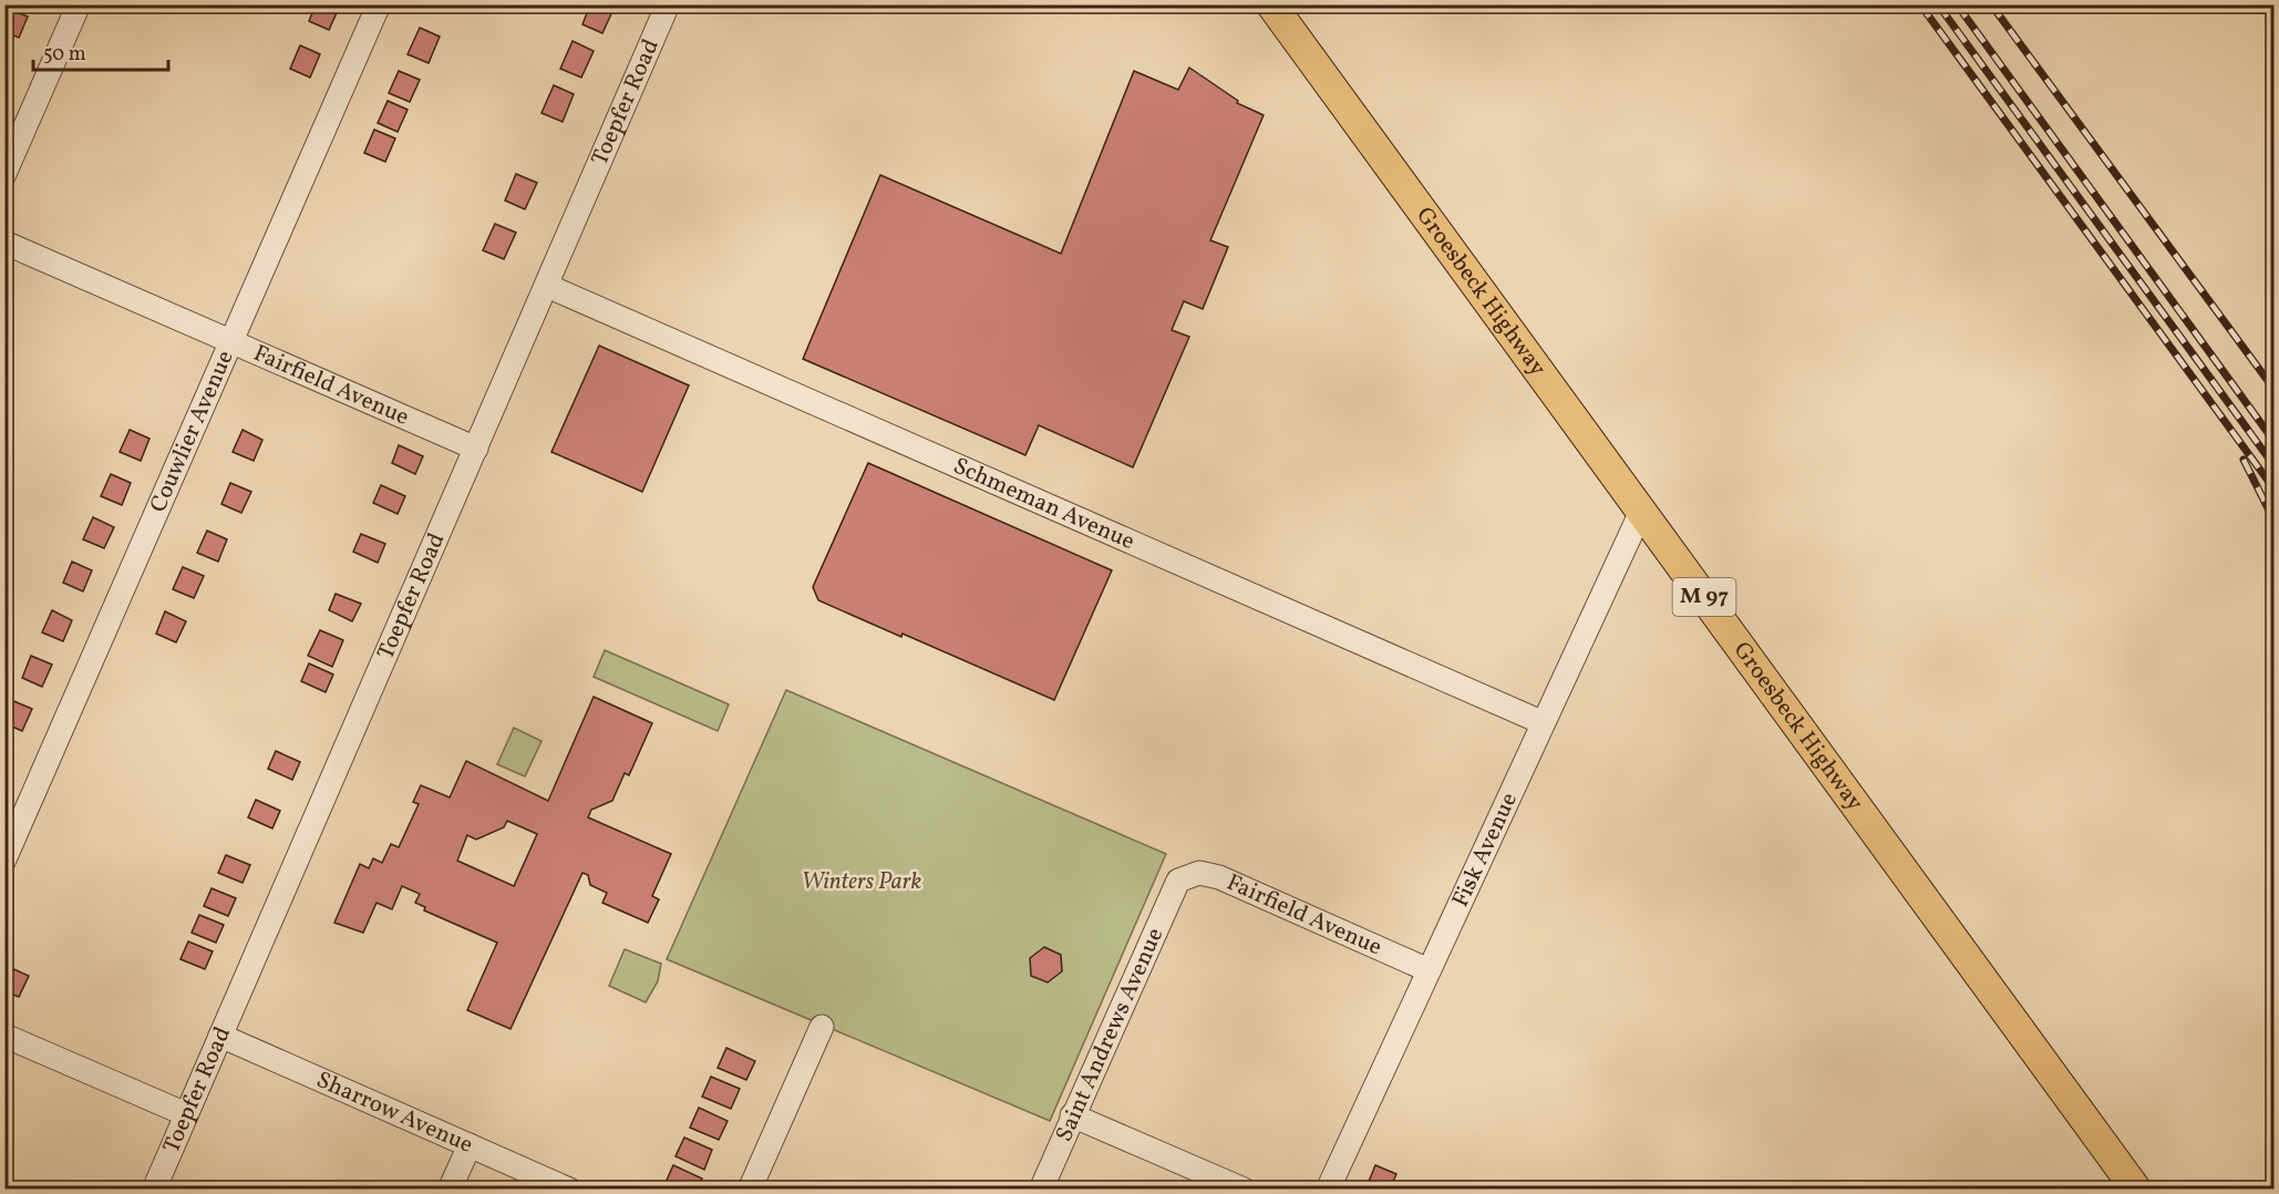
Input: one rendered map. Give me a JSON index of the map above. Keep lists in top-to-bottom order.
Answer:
{
  "streets": {
    "main road": ["Groesbeck Highway", "M 97"],
    "street": [
      "Toepfer Road",
      "Fairfield Avenue",
      "Couwlier Avenue",
      "Schmeman Avenue",
      "Fisk Avenue",
      "Saint Andrews Avenue",
      "Sharrow Avenue"
    ]
  },
  "crossings": [
    ["Toepfer Road", "Fairfield Avenue"],
    ["Toepfer Road", "Schmeman Avenue"],
    ["Toepfer Road", "Sharrow Avenue"],
    ["Groesbeck Highway", "Fisk Avenue"],
    ["Fairfield Avenue", "Couwlier Avenue"],
    ["Fairfield Avenue", "Fisk Avenue"],
    ["Fairfield Avenue", "Saint Andrews Avenue"],
    ["Schmeman Avenue", "Fisk Avenue"]
  ],
  "parks": ["Winters Park"],
  "scale_bar": "50 m"
}
